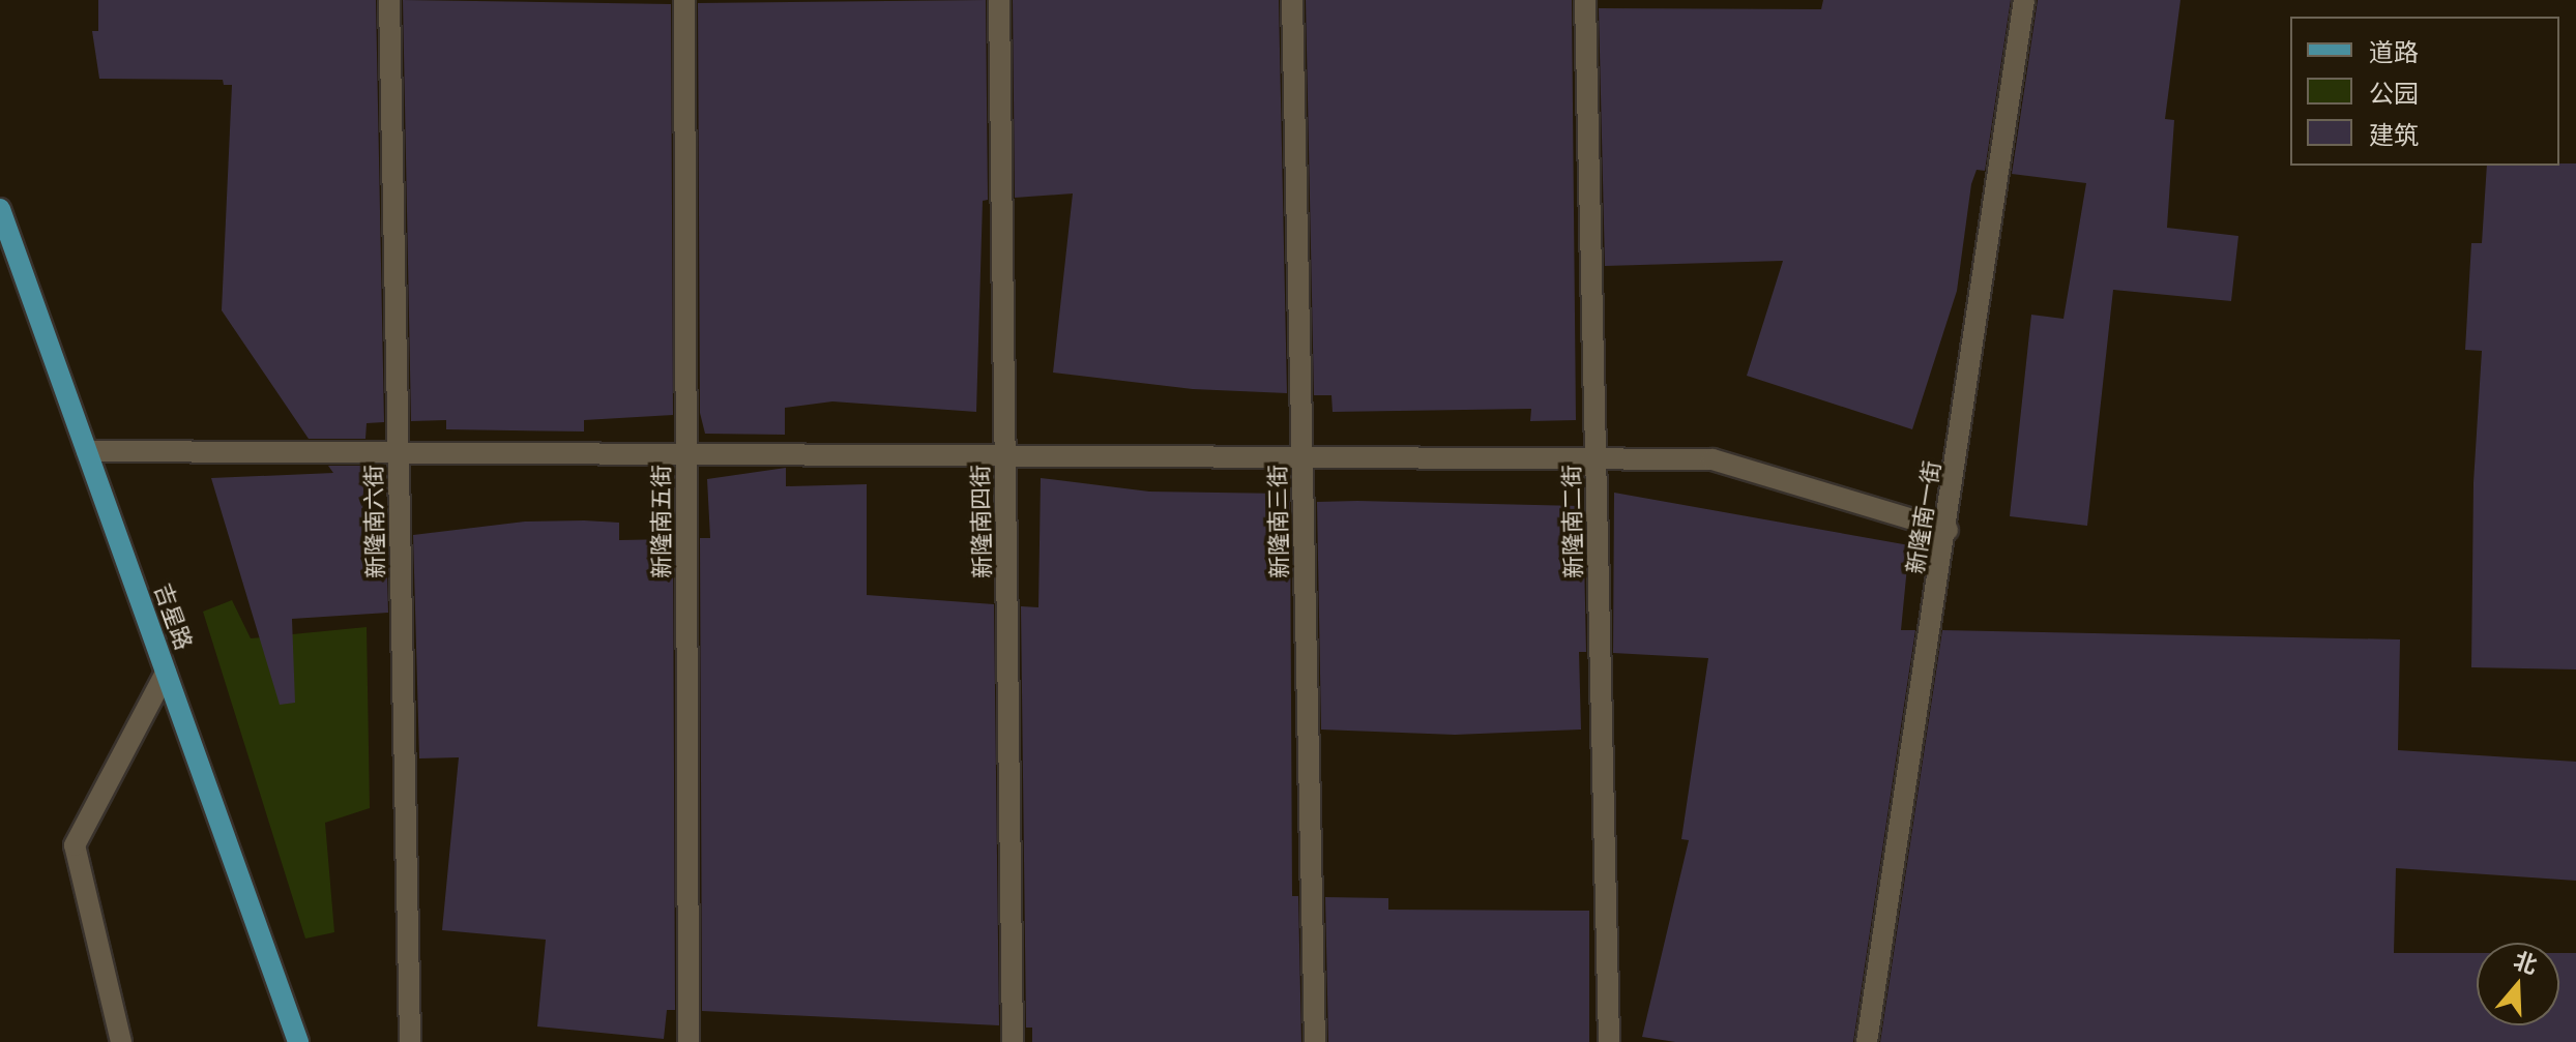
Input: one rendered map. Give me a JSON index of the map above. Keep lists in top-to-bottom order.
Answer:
{
  "streets": {
    "main road": ["吉星路"],
    "street": [
      "新隆南一街",
      "新隆南六街",
      "新隆南五街",
      "新隆南四街",
      "新隆南三街",
      "新隆南二街"
    ]
  },
  "legend": ["道路", "公园", "建筑"],
  "north": "top"
}
